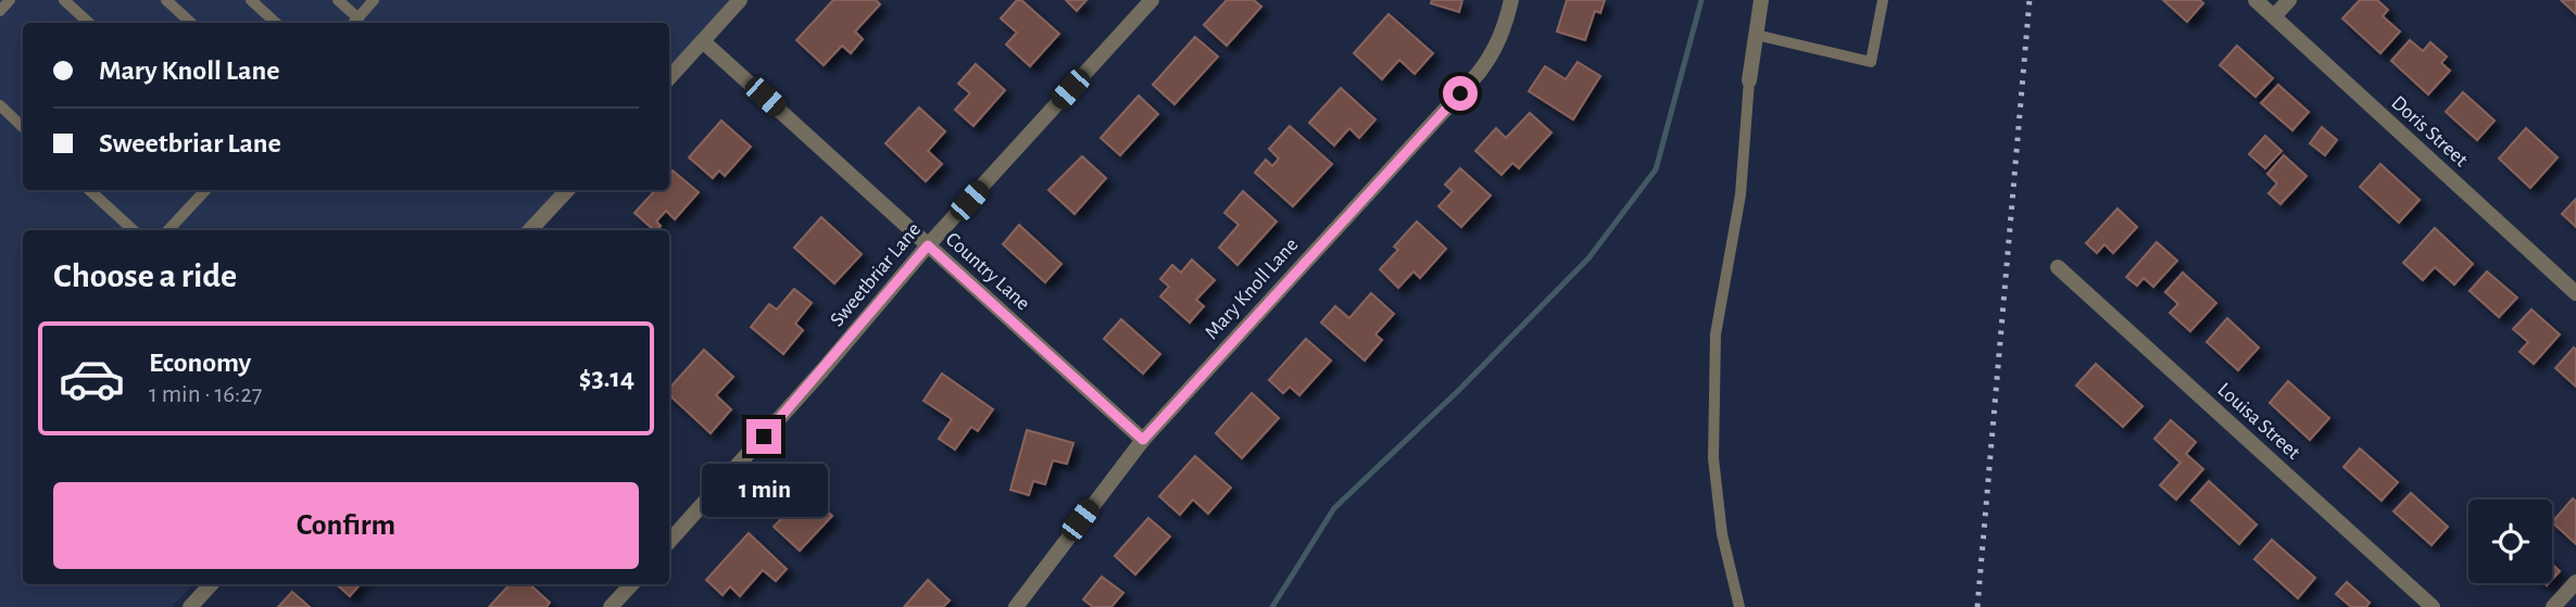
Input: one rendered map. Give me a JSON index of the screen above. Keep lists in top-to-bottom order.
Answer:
{
  "streets": {
    "street": [
      "Doris Street",
      "Country Lane",
      "Sweetbriar Lane",
      "Mary Knoll Lane",
      "Louisa Street"
    ]
  },
  "crossings": [
    ["Country Lane", "Sweetbriar Lane"],
    ["Country Lane", "Mary Knoll Lane"]
  ],
  "page": {
    "banner": ["Mary Knoll Lane", "Sweetbriar Lane"],
    "heading": "Choose a ride",
    "list": [
      {
        "name": "Economy",
        "note": "1 min · 16:27",
        "value": "$3.14"
      }
    ],
    "bubble": "1 min",
    "buttons": "Confirm"
  }
}
